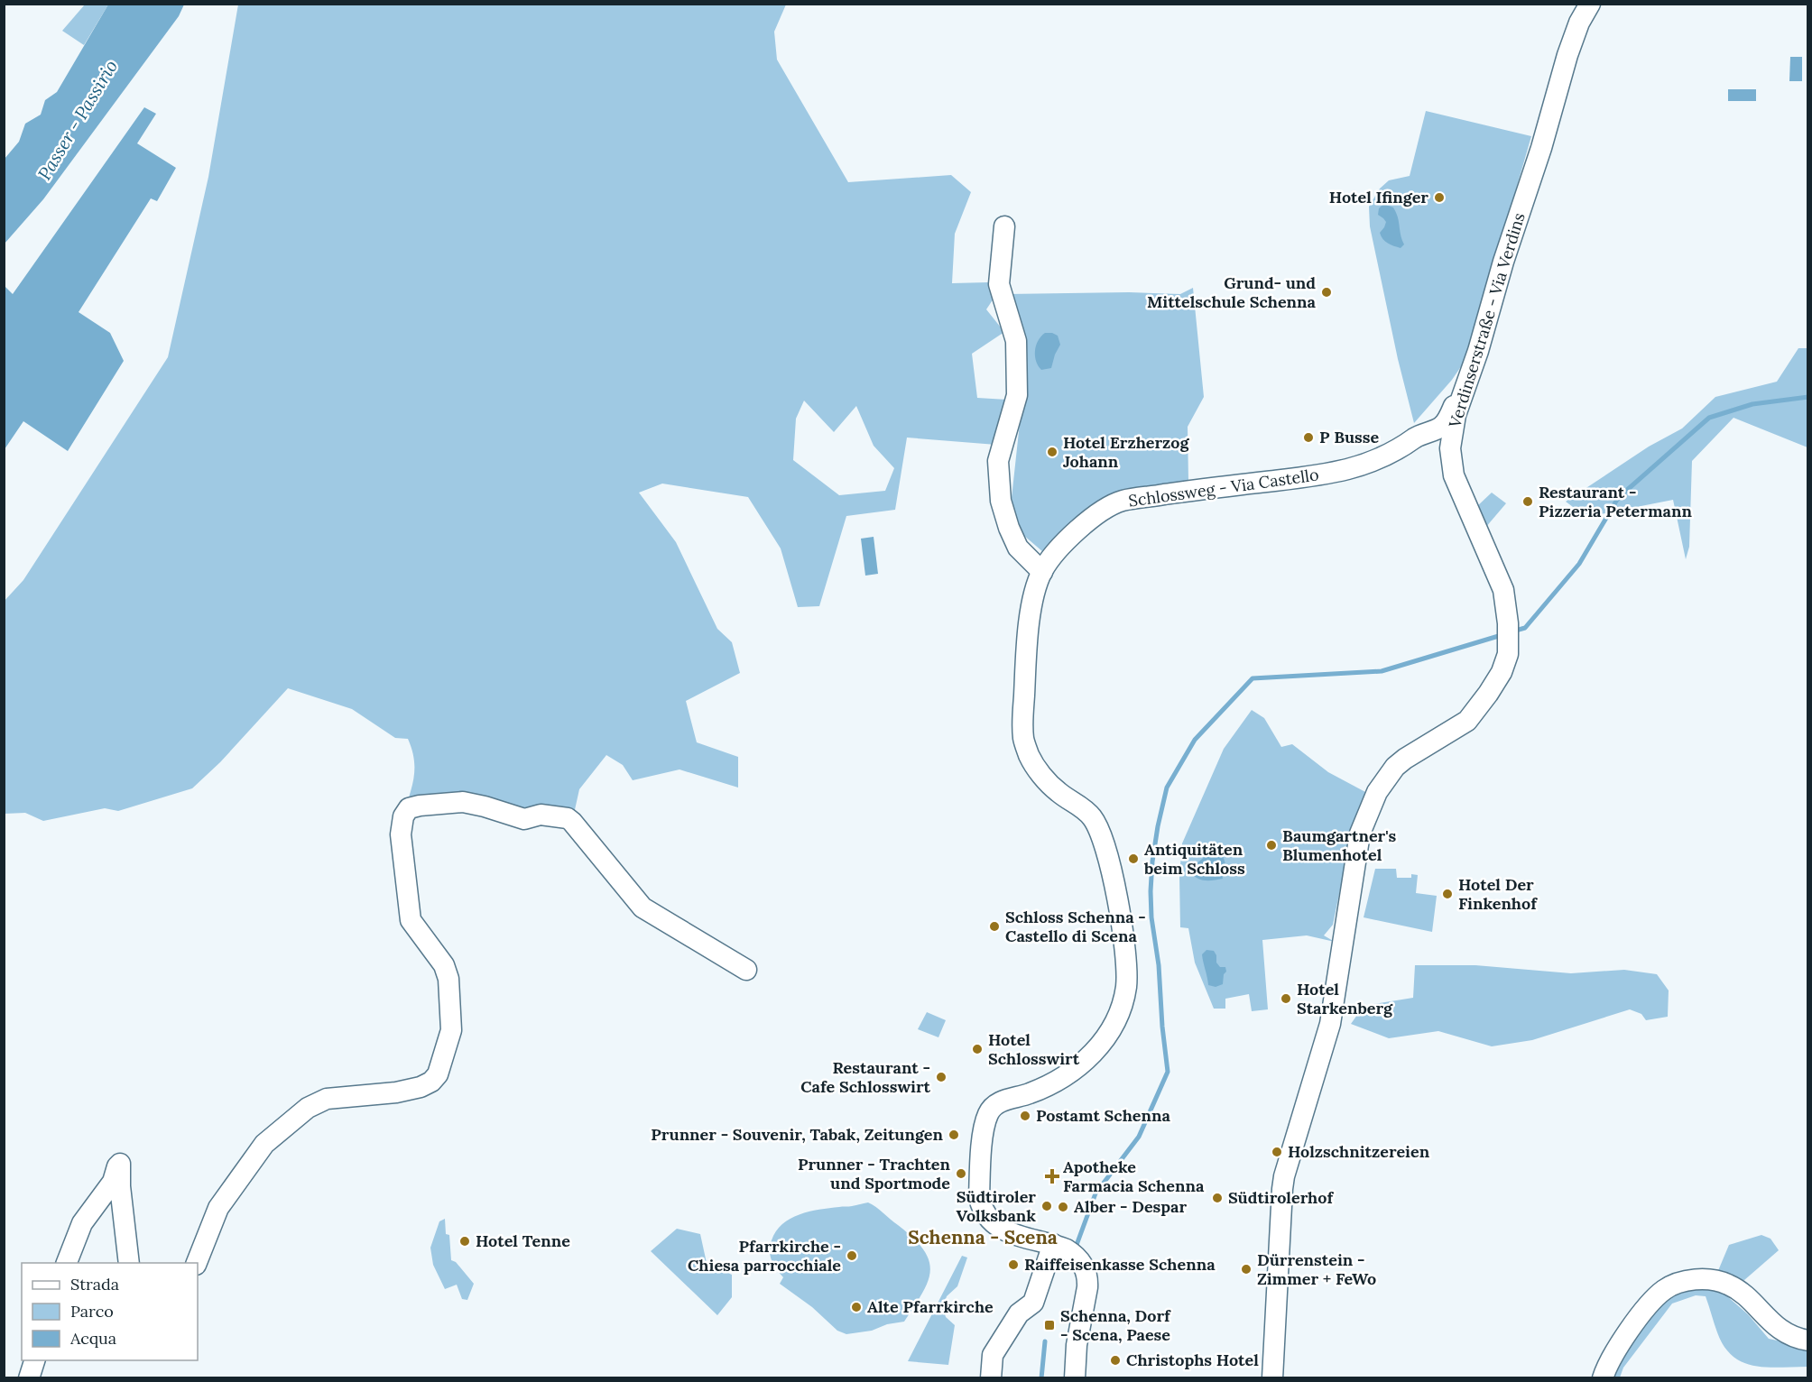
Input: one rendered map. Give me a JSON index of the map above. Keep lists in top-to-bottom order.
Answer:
{
  "streets": {
    "street": ["Verdinserstraße - Via Verdins", "Schlossweg - Via Castello"]
  },
  "crossings": [
    ["Verdinserstraße - Via Verdins", "Schlossweg - Via Castello"]
  ],
  "districts": ["Schenna - Scena"],
  "water": ["Passer - Passirio"],
  "places": {
    "other": [
      "Hotel Ifinger",
      "Grund- und Mittelschule Schenna",
      "P Busse",
      "Hotel Erzherzog Johann",
      "Restaurant - Pizzeria Petermann",
      "Baumgartner's Blumenhotel",
      "Antiquitäten beim Schloss",
      "Hotel Der Finkenhof",
      "Schloss Schenna - Castello di Scena",
      "Hotel Starkenberg",
      "Hotel Schlosswirt",
      "Restaurant - Cafe Schlosswirt",
      "Postamt Schenna",
      "Prunner - Souvenir, Tabak, Zeitungen",
      "Holzschnitzereien",
      "Prunner - Trachten und Sportmode",
      "Südtirolerhof",
      "Südtiroler Volksbank",
      "Alber - Despar",
      "Hotel Tenne",
      "Pfarrkirche - Chiesa parrocchiale",
      "Raiffeisenkasse Schenna",
      "Dürrenstein - Zimmer + FeWo",
      "Alte Pfarrkirche",
      "Christophs Hotel"
    ],
    "health": ["Apotheke Farmacia Schenna"],
    "transit": ["Schenna, Dorf - Scena, Paese"]
  },
  "legend": ["Strada", "Parco", "Acqua"]
}
